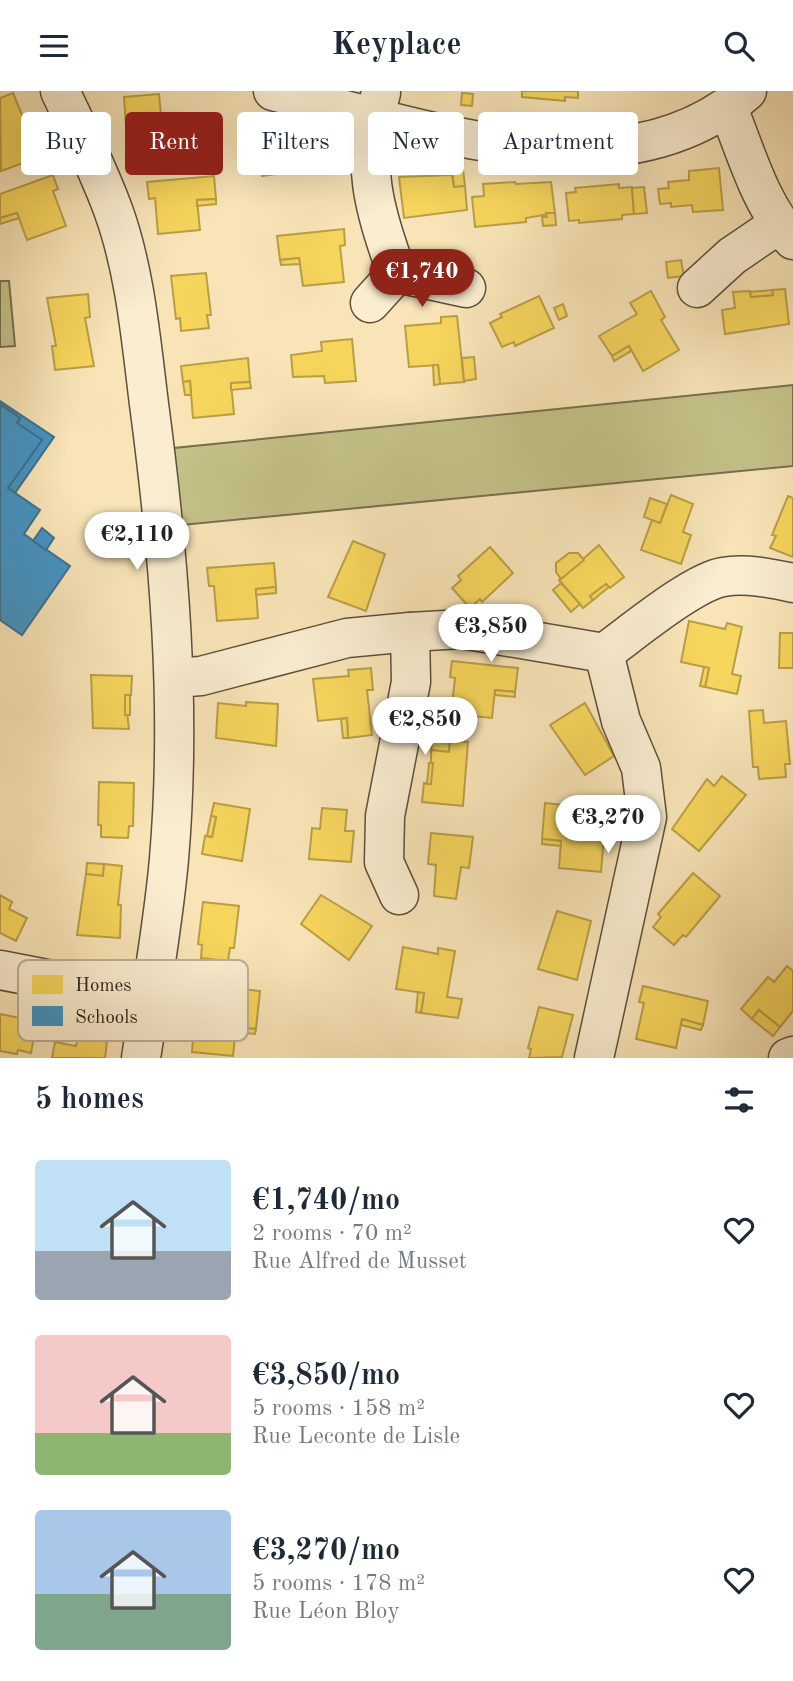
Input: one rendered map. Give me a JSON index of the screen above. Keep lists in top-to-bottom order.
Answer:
{
  "legend": ["Homes", "Schools"],
  "page": {
    "header": "Keyplace",
    "chip": [
      "Buy",
      "Rent",
      "Filters",
      "New",
      "Apartment"
    ],
    "price": [
      "€1,740",
      "€2,110",
      "€3,850",
      "€2,850",
      "€3,270"
    ],
    "heading": "5 homes",
    "list": [
      {
        "name": "€1,740/mo",
        "note": "2 rooms · 70 m² · Rue Alfred de Musset"
      },
      {
        "name": "€3,850/mo",
        "note": "5 rooms · 158 m² · Rue Leconte de Lisle"
      },
      {
        "name": "€3,270/mo",
        "note": "5 rooms · 178 m² · Rue Léon Bloy"
      }
    ]
  }
}
